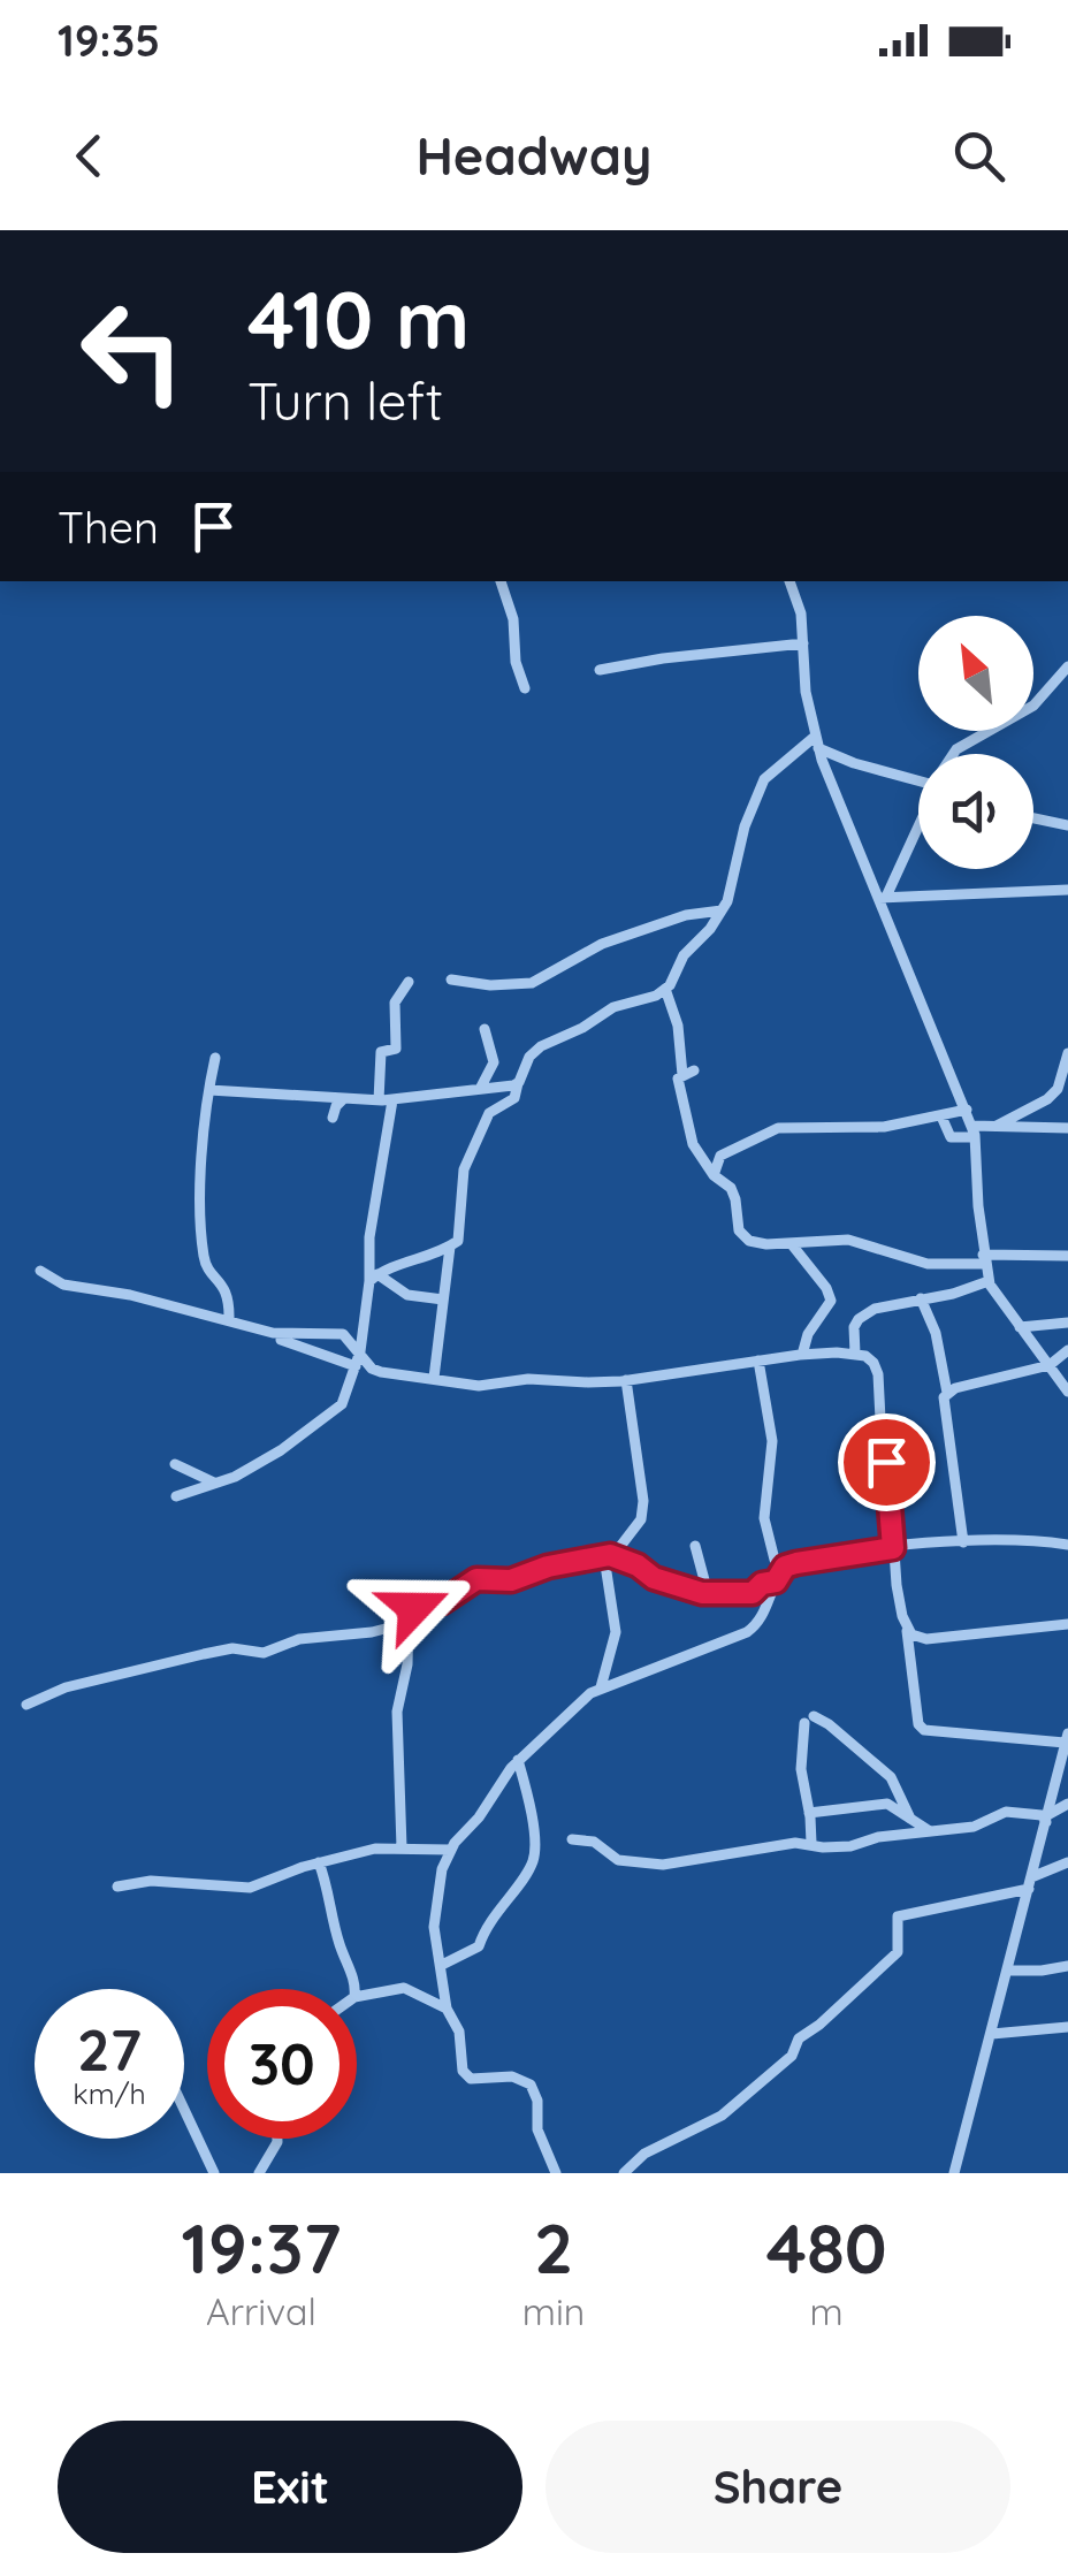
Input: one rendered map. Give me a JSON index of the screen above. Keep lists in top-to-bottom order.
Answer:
{
  "north": "top left",
  "page": {
    "status": "19:35",
    "header": "Headway",
    "turn": ["410 m", "Turn left"],
    "then": "Then",
    "speed": "27 km/h",
    "limit": "30",
    "eta": [
      "19:37",
      "Arrival",
      "2",
      "min",
      "480",
      "m"
    ],
    "buttons": ["Exit", "Share"]
  }
}
